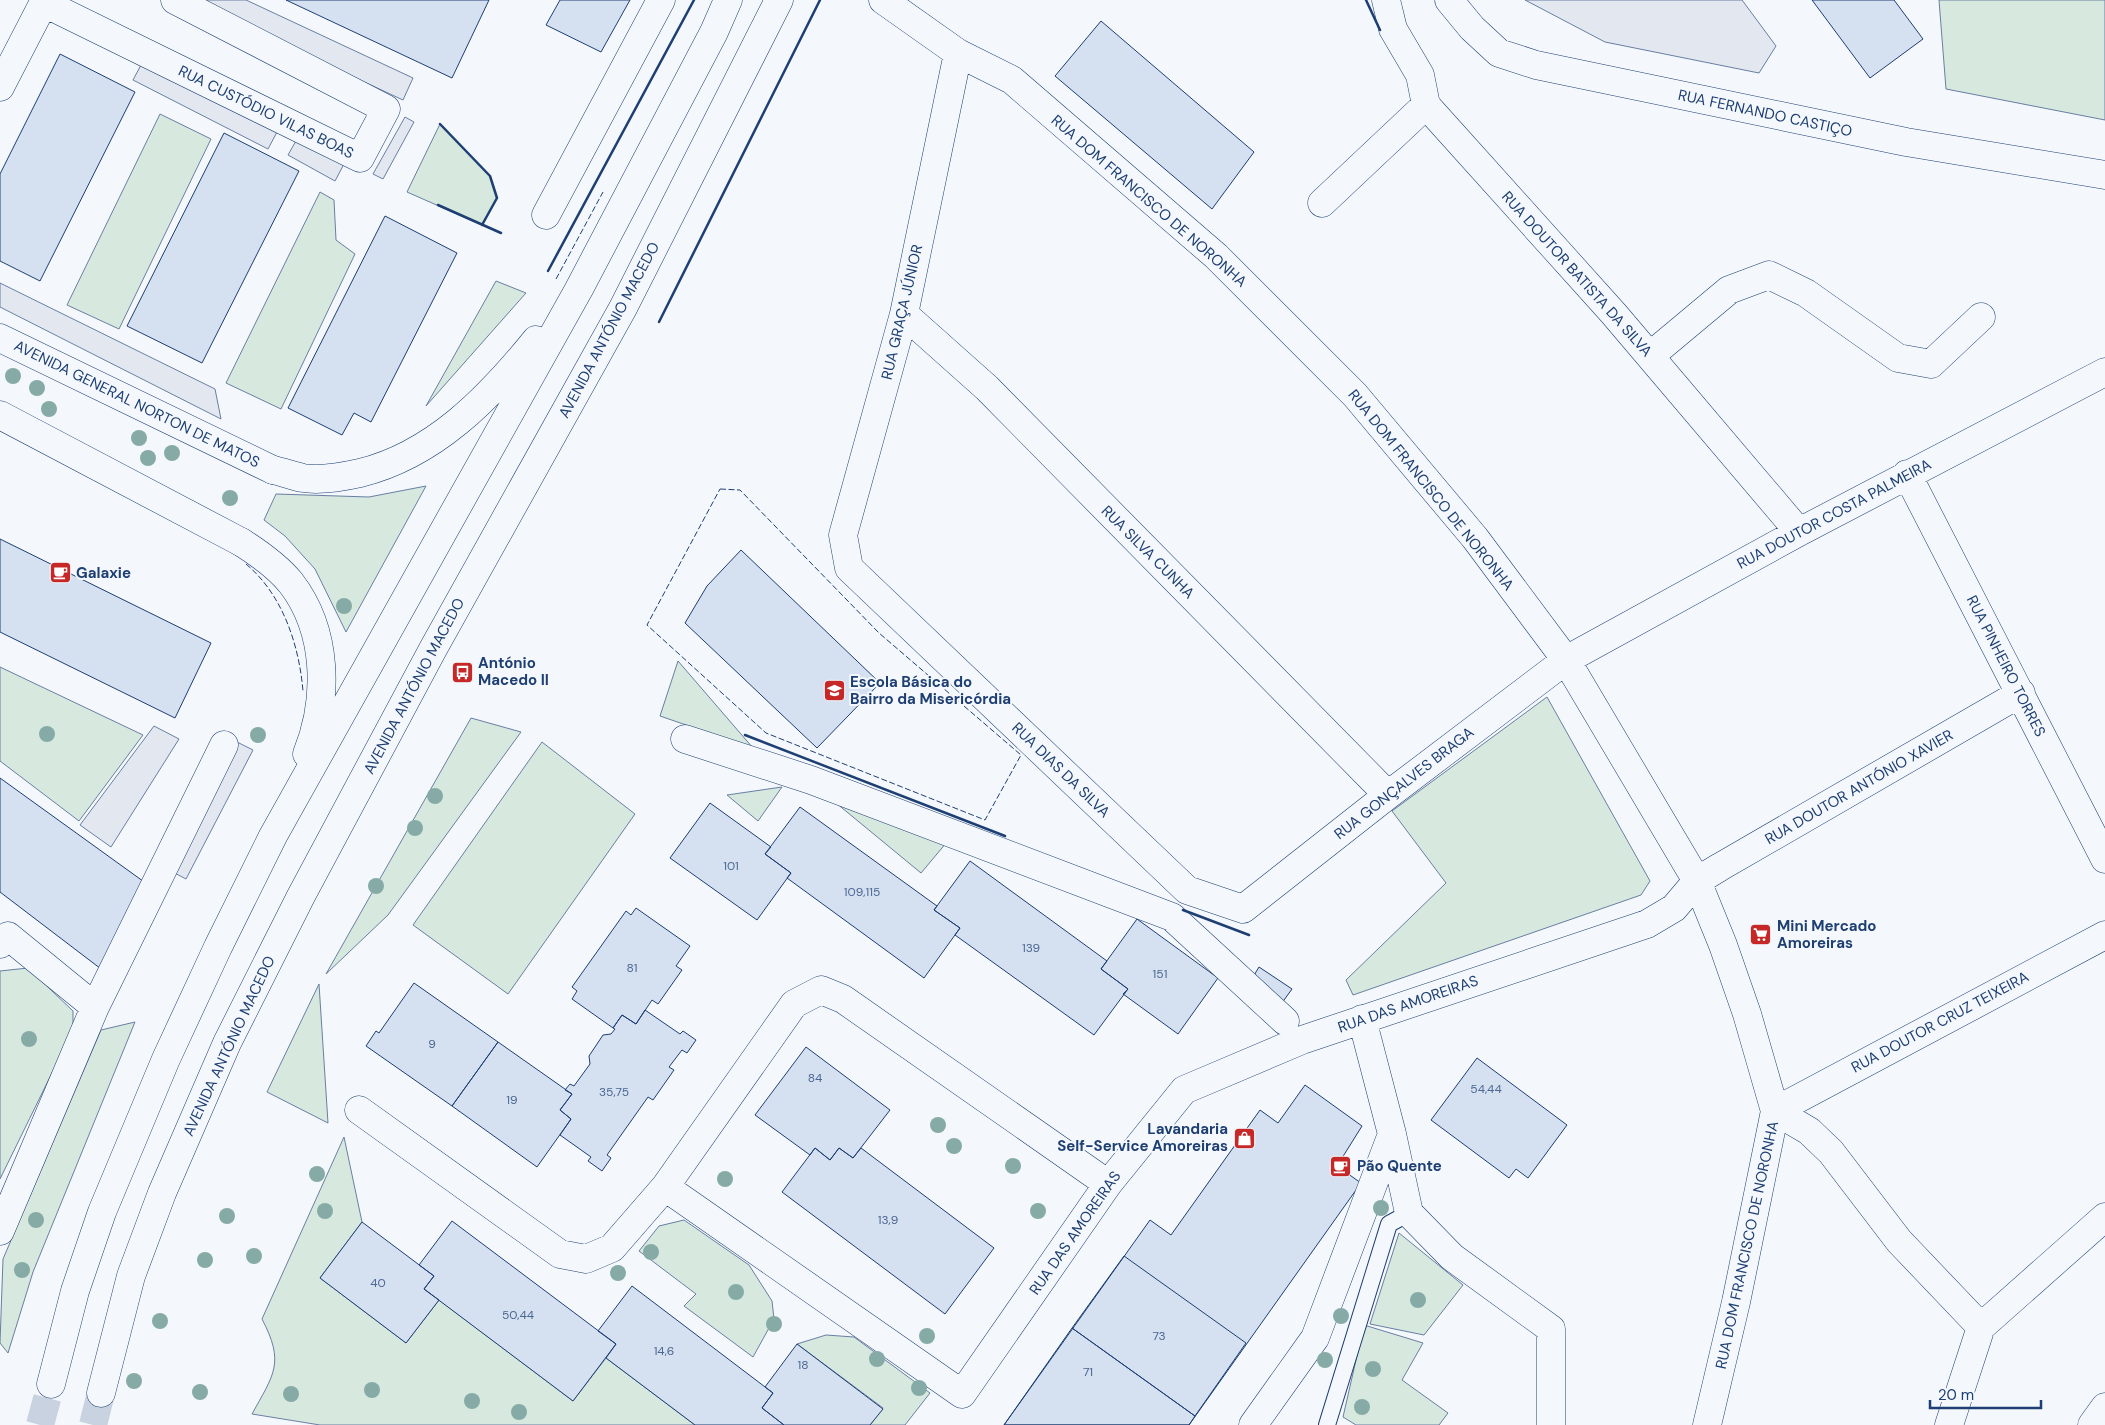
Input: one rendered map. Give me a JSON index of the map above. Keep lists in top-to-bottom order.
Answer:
{
  "streets": {
    "main road": [
      "RUA CUSTÓDIO VILAS BOAS",
      "RUA FERNANDO CASTIÇO",
      "RUA DOM FRANCISCO DE NORONHA",
      "RUA DOUTOR BATISTA DA SILVA",
      "RUA GRAÇA JÚNIOR",
      "AVENIDA ANTÓNIO MACEDO",
      "AVENIDA GENERAL NORTON DE MATOS",
      "RUA DOUTOR COSTA PALMEIRA",
      "RUA SILVA CUNHA",
      "RUA PINHEIRO TORRES",
      "RUA DIAS DA SILVA",
      "RUA GONÇALVES BRAGA",
      "RUA DOUTOR ANTÓNIO XAVIER",
      "RUA DAS AMOREIRAS",
      "RUA DOUTOR CRUZ TEIXEIRA"
    ]
  },
  "crossings": [
    ["RUA DOM FRANCISCO DE NORONHA", "RUA GRAÇA JÚNIOR"],
    ["RUA DOM FRANCISCO DE NORONHA", "RUA DOUTOR COSTA PALMEIRA"],
    ["RUA DOM FRANCISCO DE NORONHA", "RUA GONÇALVES BRAGA"],
    ["RUA DOM FRANCISCO DE NORONHA", "RUA DOUTOR ANTÓNIO XAVIER"],
    ["RUA DOM FRANCISCO DE NORONHA", "RUA DAS AMOREIRAS"],
    ["RUA DOM FRANCISCO DE NORONHA", "RUA DOUTOR CRUZ TEIXEIRA"],
    ["RUA DOUTOR BATISTA DA SILVA", "RUA DOUTOR COSTA PALMEIRA"],
    ["RUA GRAÇA JÚNIOR", "RUA SILVA CUNHA"],
    ["RUA GRAÇA JÚNIOR", "RUA DIAS DA SILVA"],
    ["RUA DOUTOR COSTA PALMEIRA", "RUA PINHEIRO TORRES"],
    ["RUA DOUTOR COSTA PALMEIRA", "RUA GONÇALVES BRAGA"],
    ["RUA SILVA CUNHA", "RUA GONÇALVES BRAGA"],
    ["RUA PINHEIRO TORRES", "RUA DOUTOR ANTÓNIO XAVIER"],
    ["RUA DIAS DA SILVA", "RUA GONÇALVES BRAGA"],
    ["RUA DOUTOR ANTÓNIO XAVIER", "RUA DAS AMOREIRAS"]
  ],
  "places": {
    "cafe": ["Galaxie", "Pão Quente"],
    "bus stop": ["António Macedo II"],
    "school or university": ["Escola Básica do Bairro da Misericórdia"],
    "supermarket": ["Mini Mercado Amoreiras"],
    "shop": ["Lavandaria Self-Service Amoreiras"]
  },
  "house_numbers": [
    "101",
    "109,115",
    "139",
    "81",
    "151",
    "9",
    "84",
    "54,44",
    "35,75",
    "19",
    "13,9",
    "40",
    "50,44",
    "73",
    "14,6",
    "18",
    "71"
  ],
  "scale_bar": "20 m"
}
